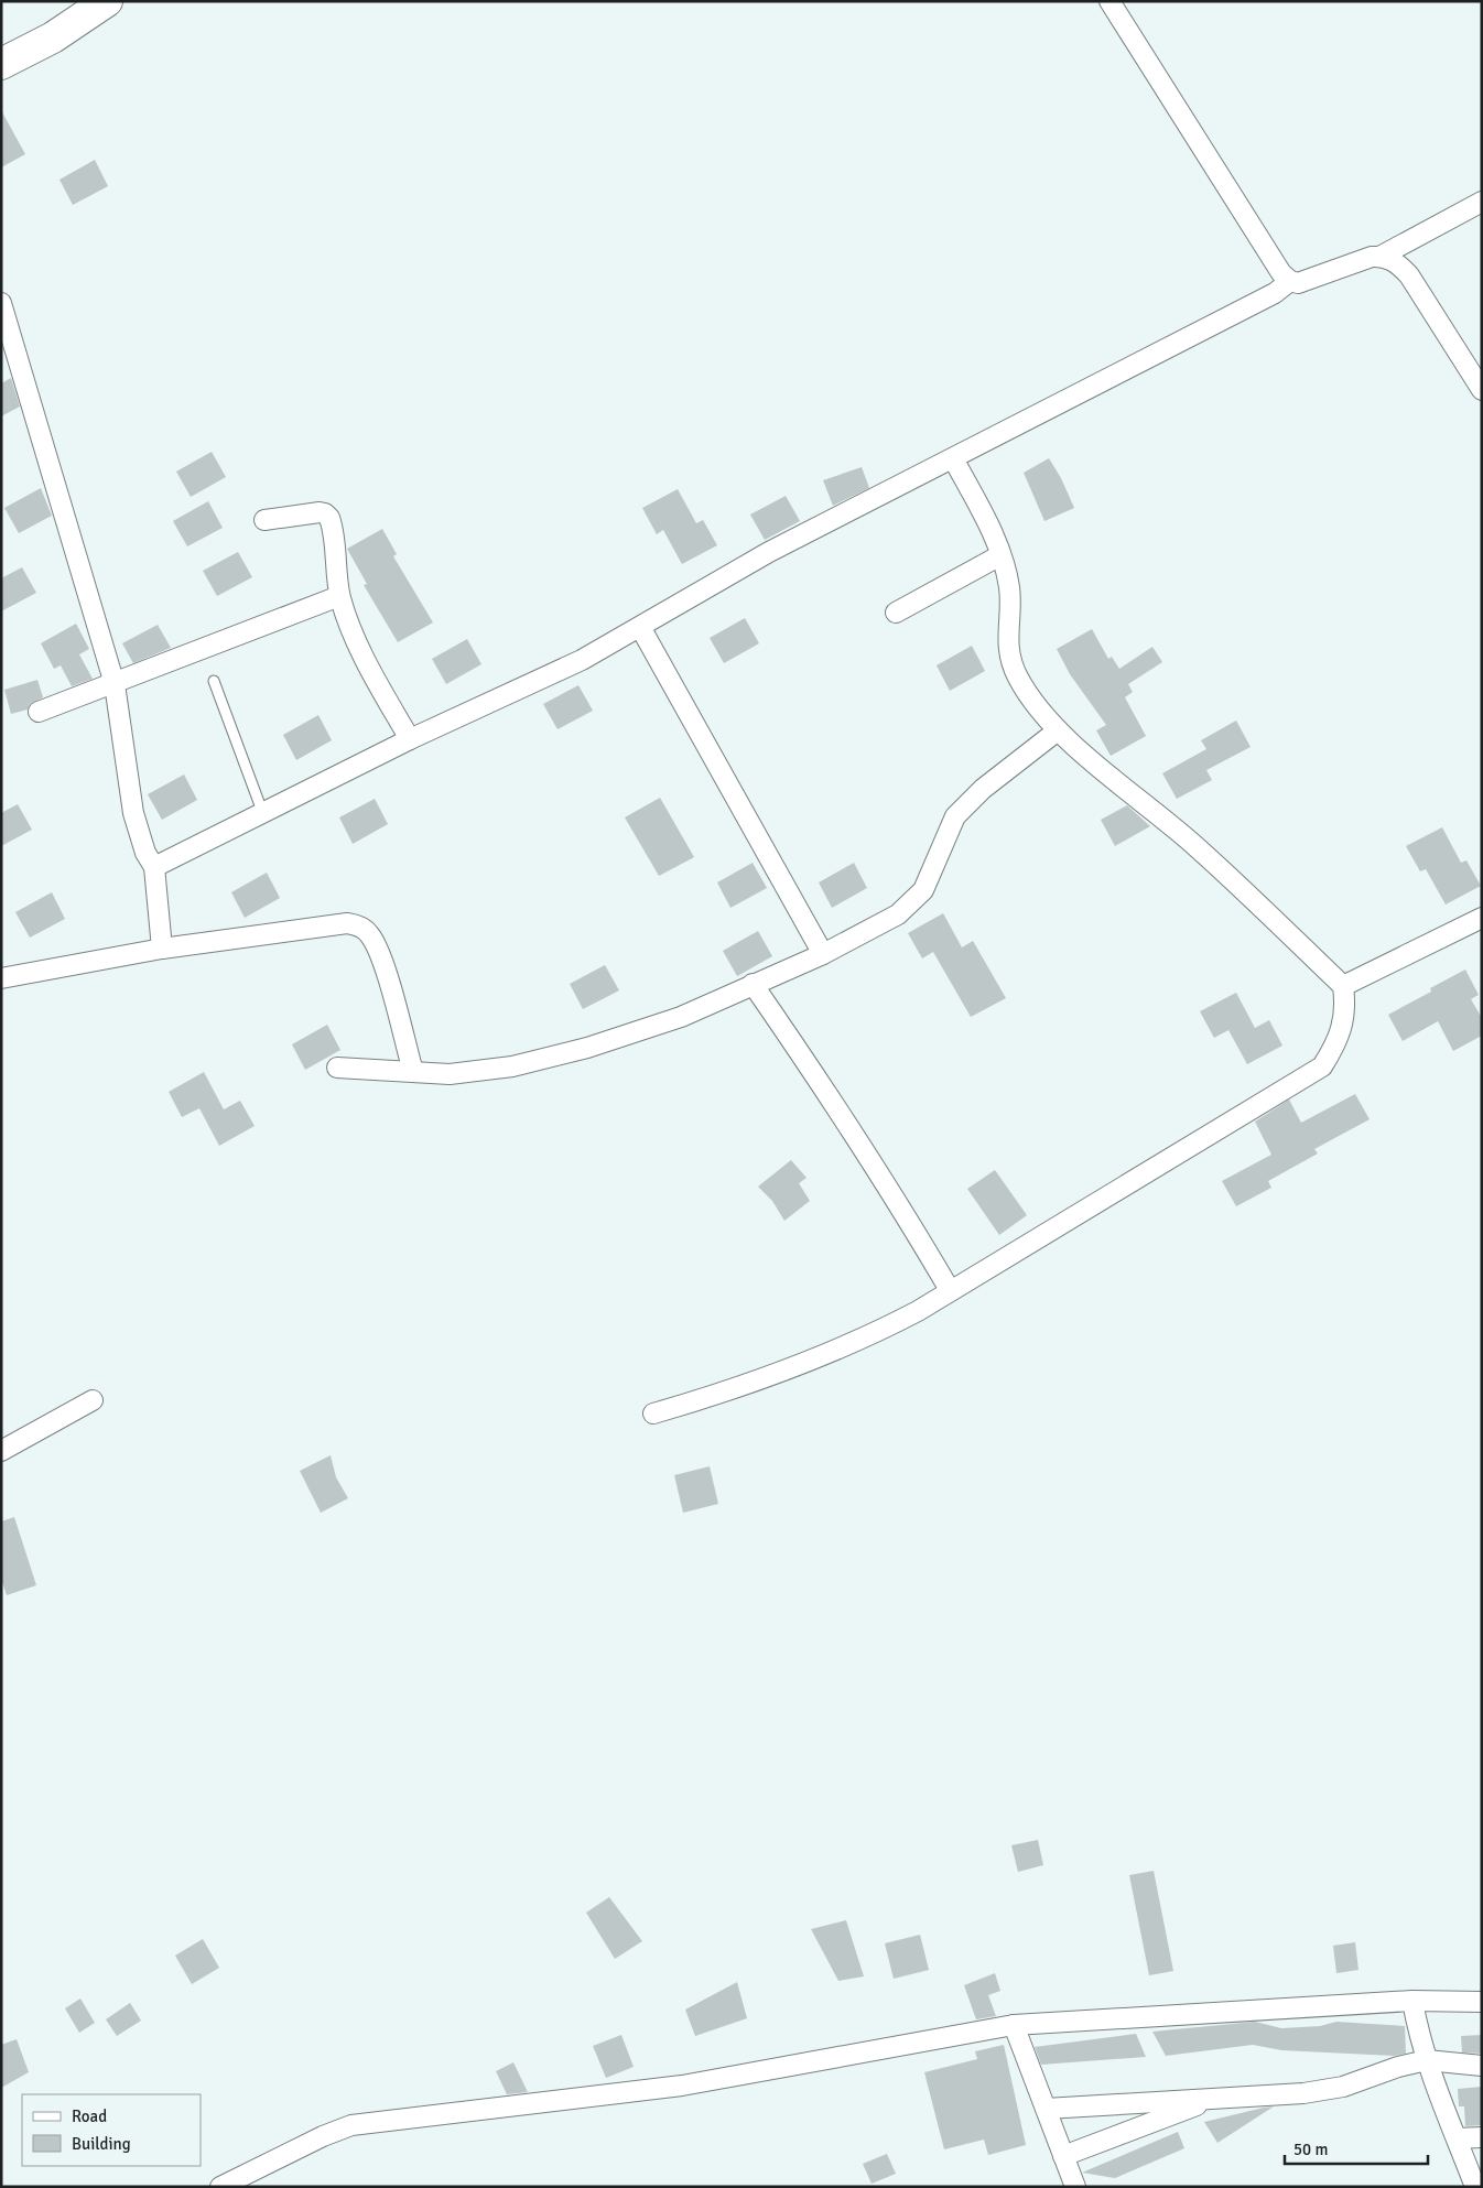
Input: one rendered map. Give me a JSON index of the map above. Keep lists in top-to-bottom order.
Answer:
{
  "legend": ["Road", "Building"],
  "scale_bar": "50 m"
}
